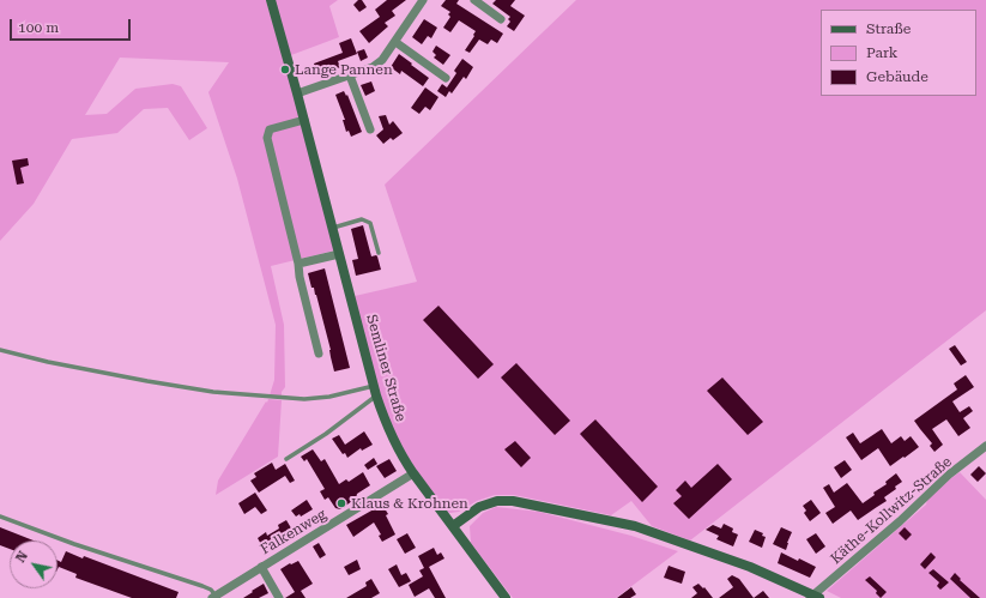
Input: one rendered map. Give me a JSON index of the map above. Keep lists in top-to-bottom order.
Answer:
{
  "streets": {
    "street": ["Semliner Straße", "Käthe-Kollwitz-Straße", "Falkenweg"]
  },
  "crossings": [
    ["Semliner Straße", "Falkenweg"]
  ],
  "places": ["Lange Pannen", "Klaus & Krohnen"],
  "legend": ["Straße", "Park", "Gebäude"],
  "scale_bar": "100 m",
  "north": "top left"
}
